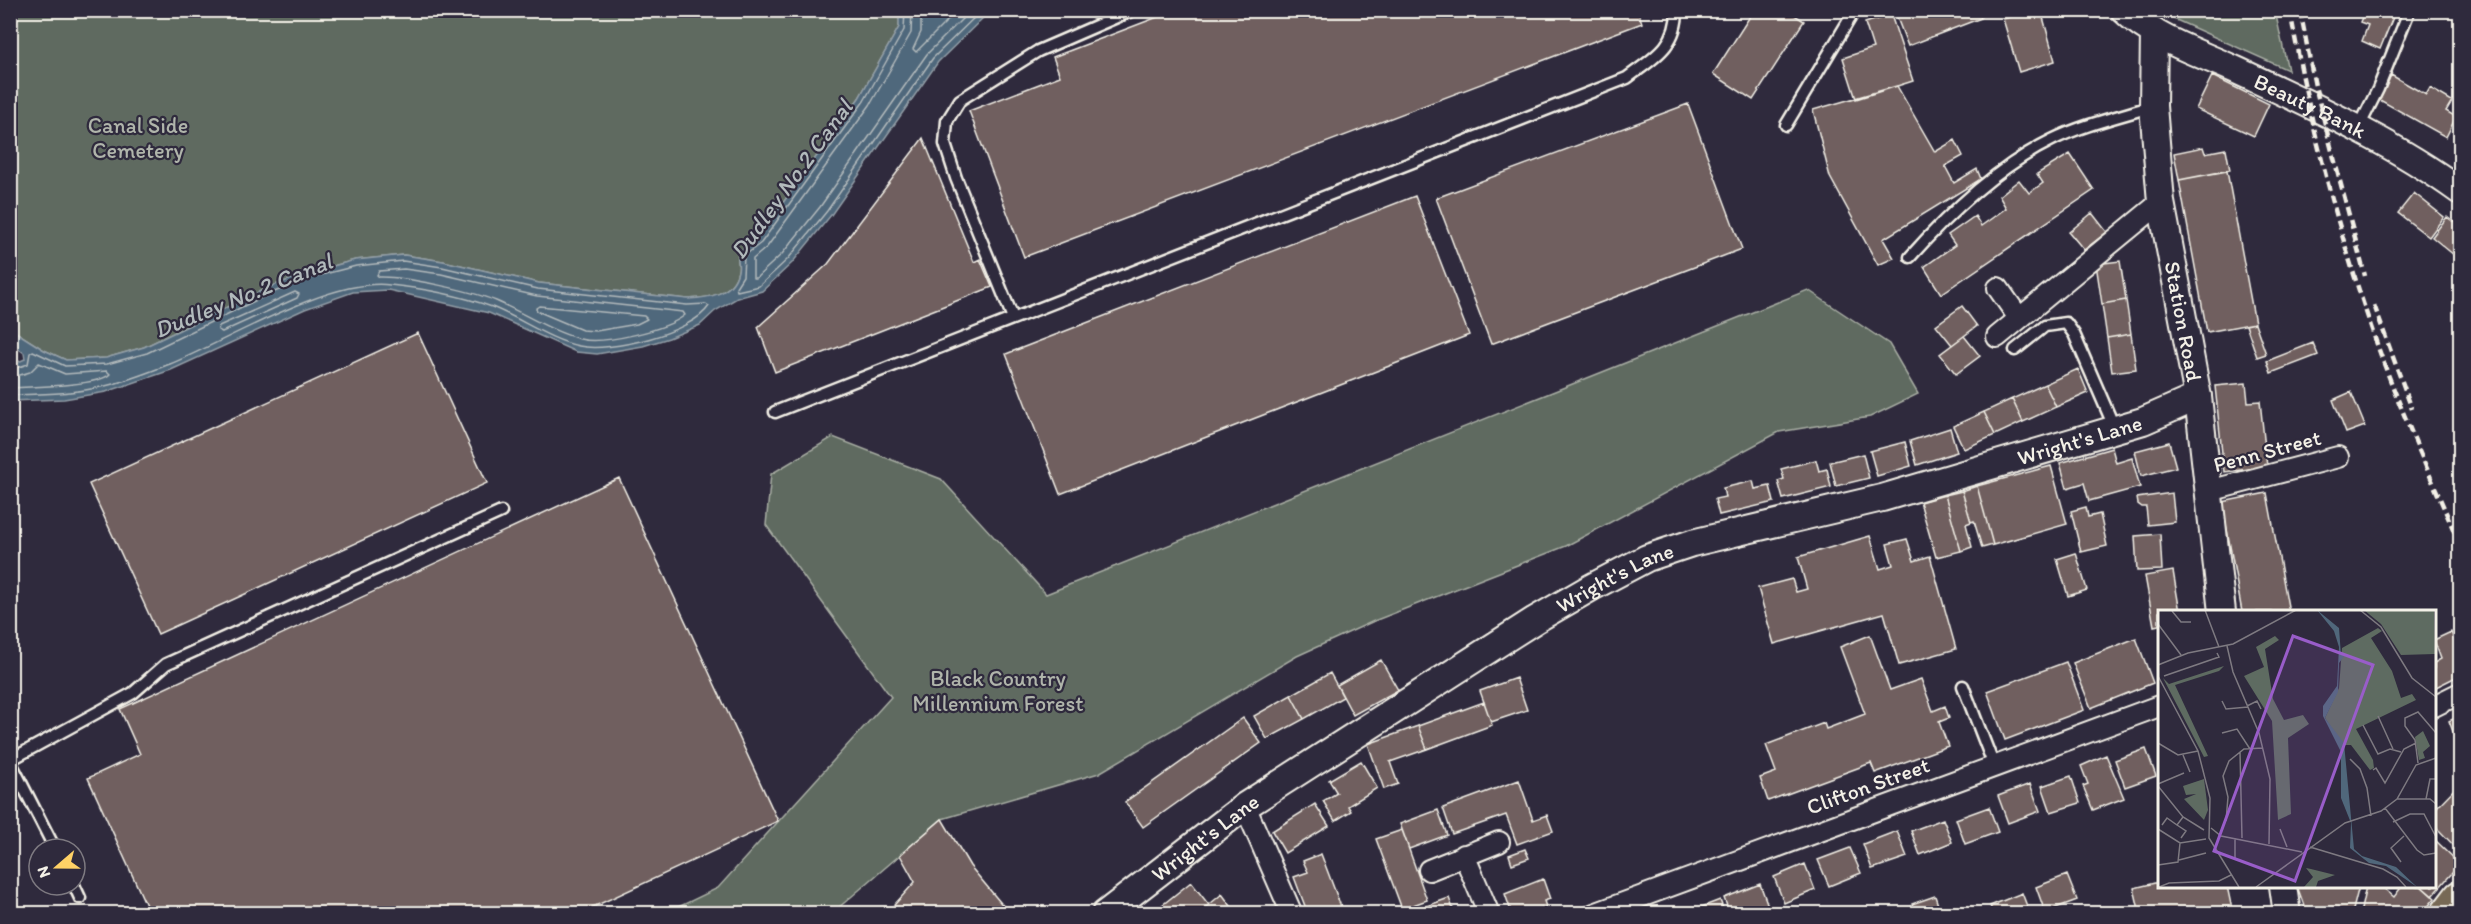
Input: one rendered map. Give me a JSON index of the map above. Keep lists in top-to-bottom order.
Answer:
{
  "streets": {
    "street": [
      "Beauty Bank",
      "Station Road",
      "Wright's Lane",
      "Penn Street",
      "Clifton Street"
    ]
  },
  "crossings": [
    ["Beauty Bank", "Station Road"],
    ["Station Road", "Wright's Lane"],
    ["Station Road", "Penn Street"]
  ],
  "water": ["Dudley No.2 Canal"],
  "parks": ["Canal Side Cemetery", "Black Country Millennium Forest"],
  "north": "left"
}
